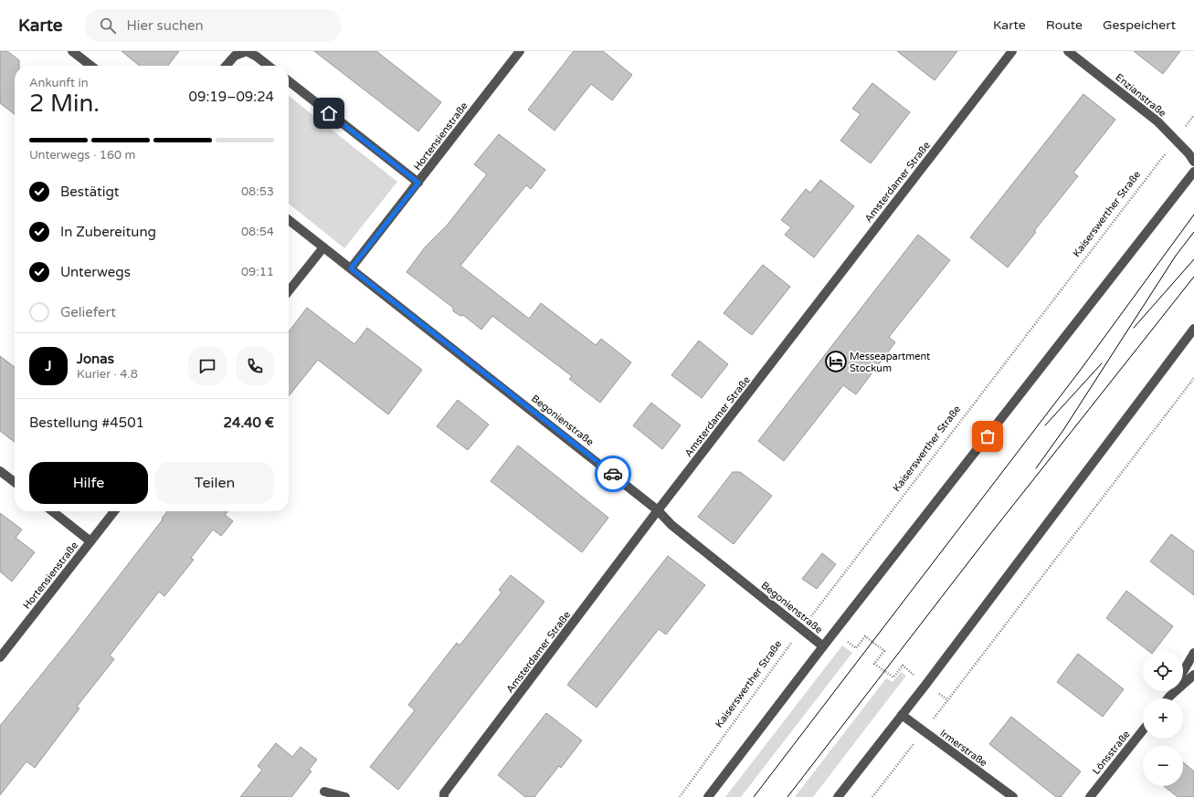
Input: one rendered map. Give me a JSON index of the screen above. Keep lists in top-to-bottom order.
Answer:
{
  "streets": {
    "street": [
      "Enzianstraße",
      "Hortensienstraße",
      "Amsterdamer Straße",
      "Begonienstraße",
      "Irmerstraße",
      "Lönsstraße"
    ],
    "path": ["Kaiserswerther Straße"]
  },
  "crossings": [
    ["Enzianstraße", "Kaiserswerther Straße"],
    ["Hortensienstraße", "Begonienstraße"],
    ["Amsterdamer Straße", "Begonienstraße"],
    ["Kaiserswerther Straße", "Begonienstraße"]
  ],
  "places": {
    "hotel": ["Messeapartment Stockum"]
  },
  "page": {
    "header": "Karte",
    "search": "Hier suchen",
    "nav": ["Karte", "Route", "Gespeichert"],
    "heading": ["2 Min.", "Ankunft in", "09:19–09:24"],
    "panel": [
      "Jonas",
      "Kurier · 4.8",
      "Bestellung #4501",
      "24.40 €"
    ],
    "bar": "Unterwegs · 160 m",
    "list": [
      ["Bestätigt", "08:53"],
      ["In Zubereitung", "08:54"],
      ["Unterwegs", "09:11"],
      "Geliefert"
    ],
    "round": "J",
    "buttons": ["Hilfe", "Teilen"],
    "map_buttons": ["+", "−"]
  }
}
